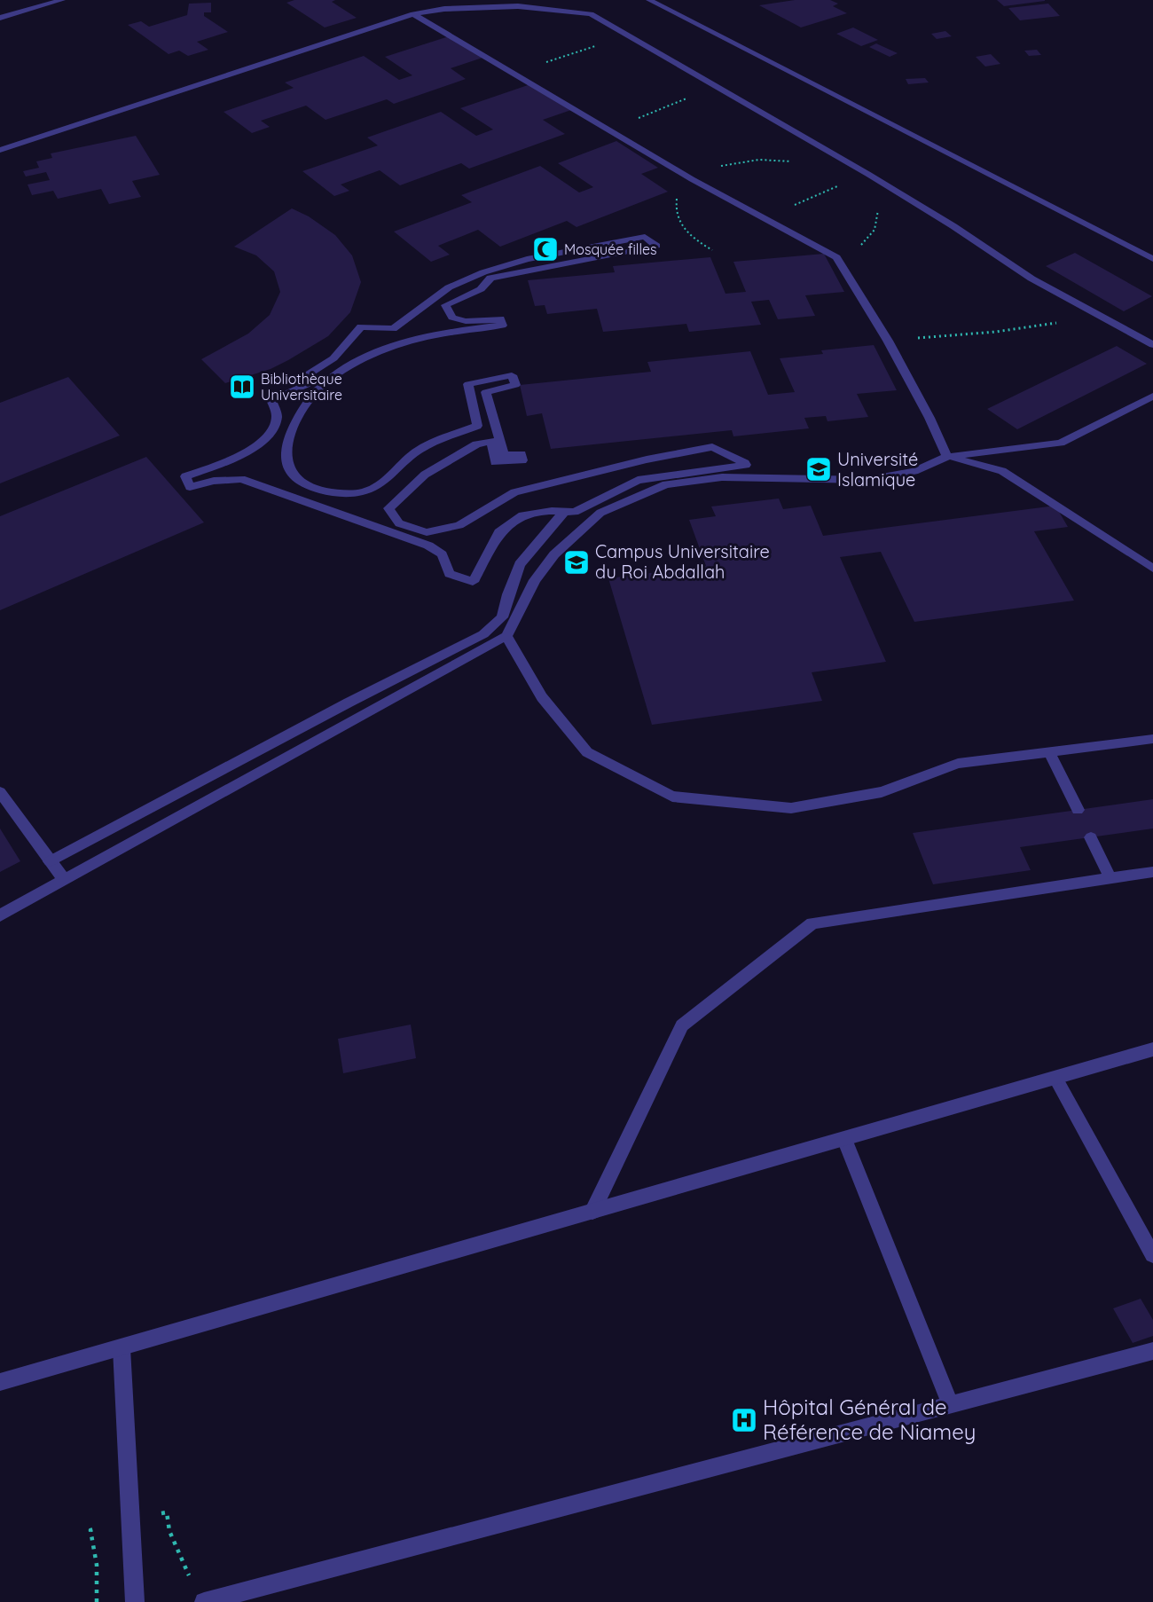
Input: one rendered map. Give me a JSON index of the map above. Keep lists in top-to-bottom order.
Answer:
{
  "places": {
    "mosque": ["Mosquée filles"],
    "library": ["Bibliothèque Universitaire"],
    "school or university": ["Université Islamique", "Campus Universitaire du Roi Abdallah"],
    "hospital": ["Hôpital Général de Référence de Niamey"]
  }
}
